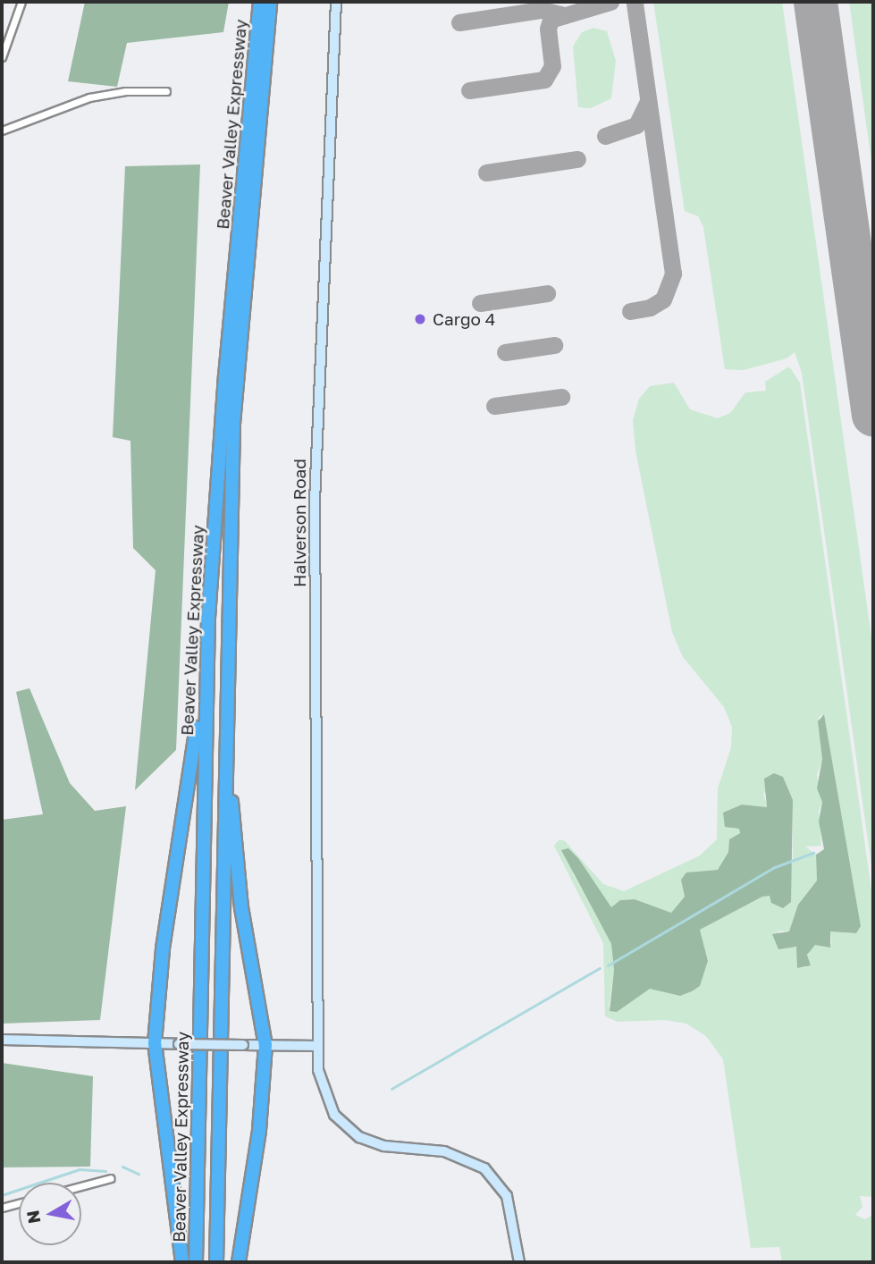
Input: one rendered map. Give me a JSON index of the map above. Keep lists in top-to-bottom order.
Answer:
{
  "streets": {
    "highway": ["Beaver Valley Expressway"],
    "street": ["Halverson Road"]
  },
  "places": ["Cargo 4"],
  "north": "left"
}
